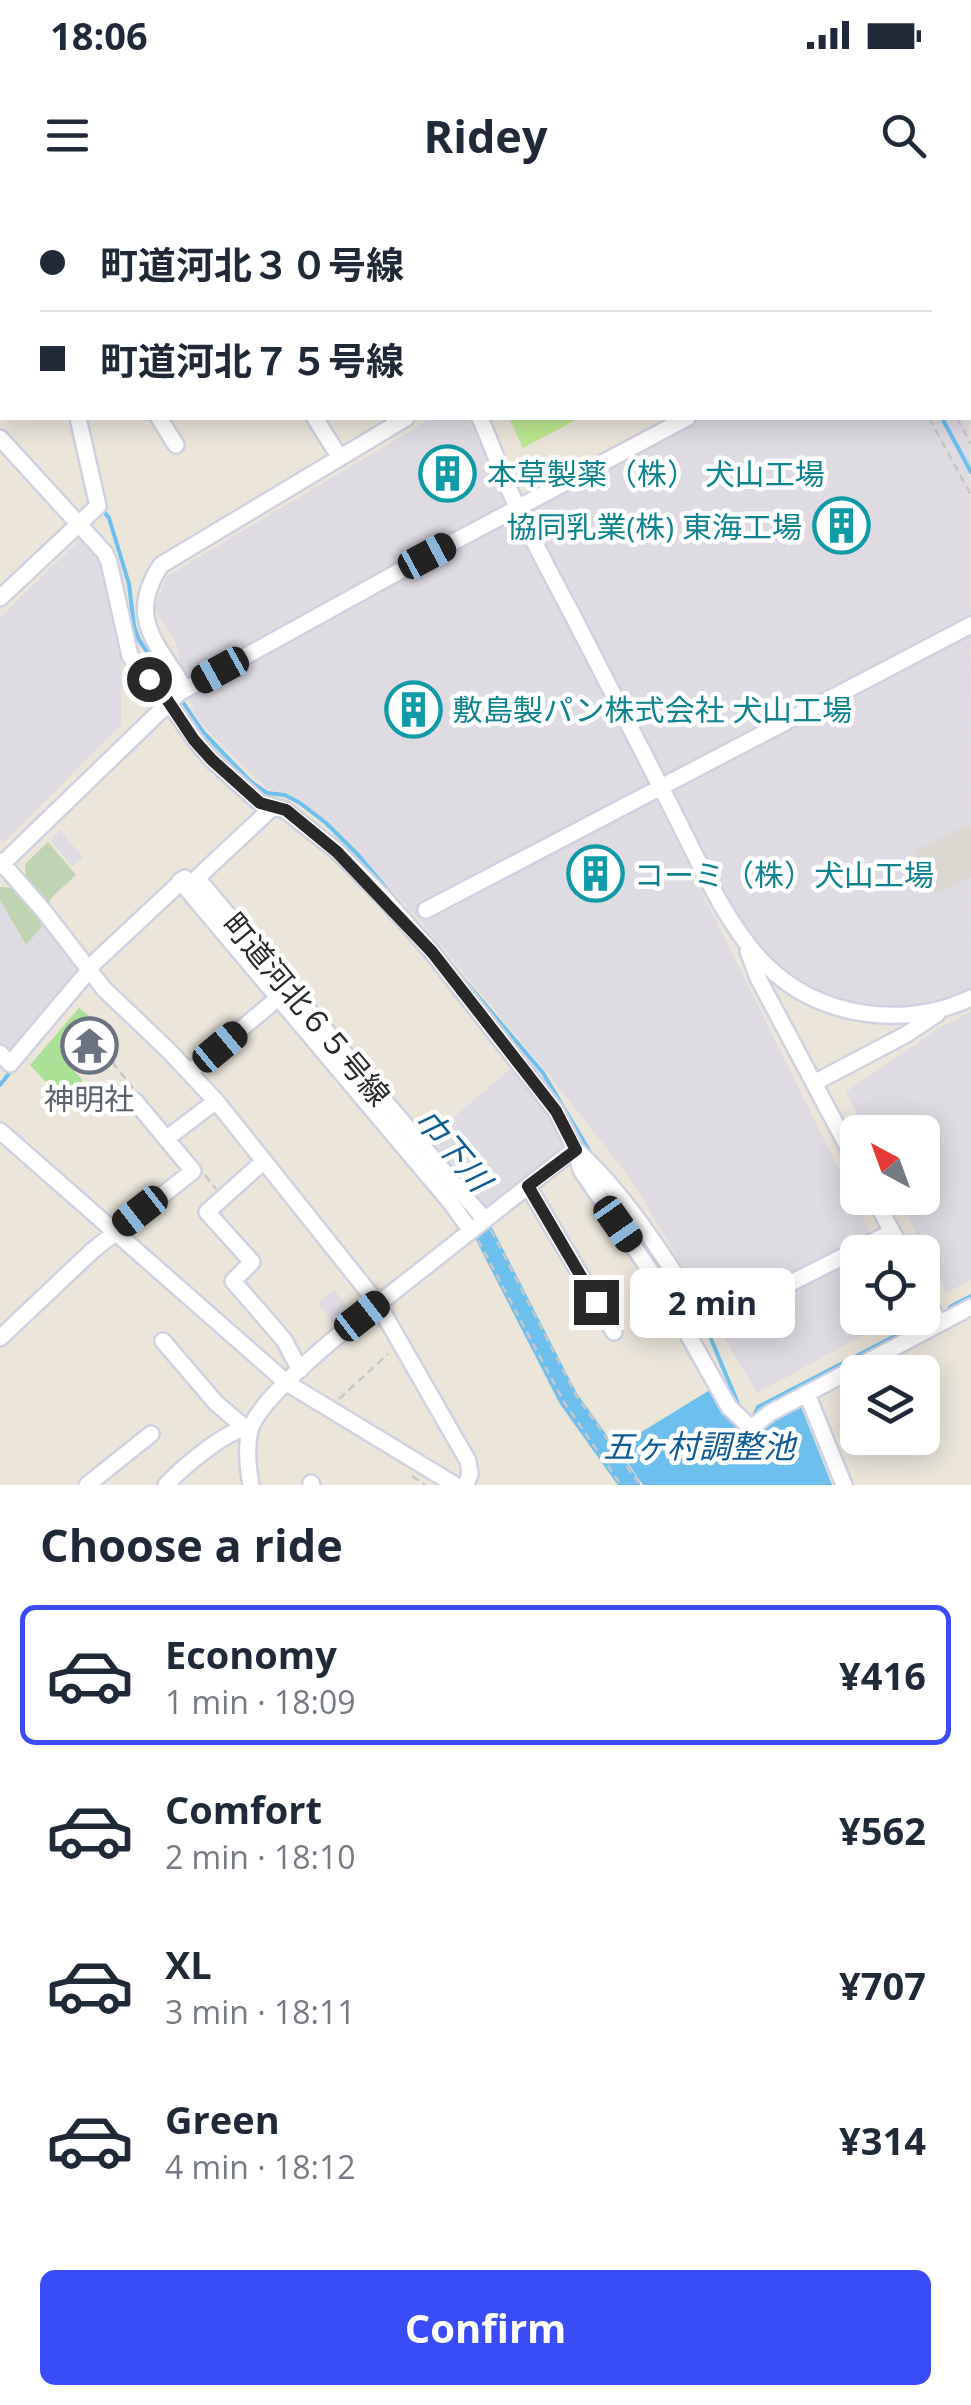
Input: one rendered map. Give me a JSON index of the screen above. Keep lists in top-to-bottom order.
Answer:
{
  "streets": {
    "street": ["町道河北６５号線"]
  },
  "water": ["巾下川", "五ヶ村調整池"],
  "places": {
    "building": [
      "本草製薬（株） 犬山工場",
      "協同乳業(株) 東海工場",
      "敷島製パン株式会社 犬山工場",
      "コーミ（株）犬山工場"
    ],
    "temple": ["神明社"]
  },
  "north": "top left",
  "page": {
    "status": "18:06",
    "header": "Ridey",
    "banner": ["町道河北３０号線", "町道河北７５号線"],
    "bubble": "2 min",
    "heading": "Choose a ride",
    "list": [
      {
        "name": "Economy",
        "note": "1 min · 18:09",
        "value": "¥416"
      },
      {
        "name": "Comfort",
        "note": "2 min · 18:10",
        "value": "¥562"
      },
      {
        "name": "XL",
        "note": "3 min · 18:11",
        "value": "¥707"
      },
      {
        "name": "Green",
        "note": "4 min · 18:12",
        "value": "¥314"
      }
    ],
    "buttons": "Confirm"
  }
}
